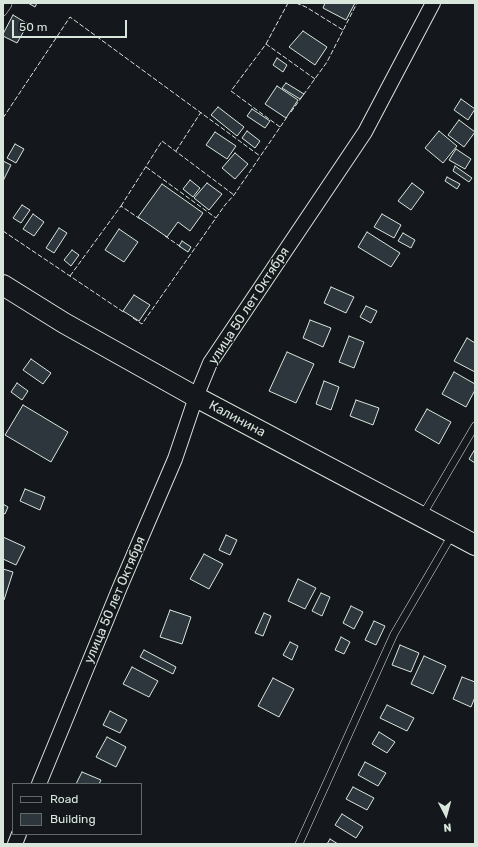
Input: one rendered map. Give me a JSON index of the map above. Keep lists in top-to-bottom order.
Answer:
{
  "streets": {
    "street": ["улица 50 лет Октября", "Калинина"]
  },
  "crossings": [
    ["улица 50 лет Октября", "Калинина"]
  ],
  "legend": ["Road", "Building"],
  "scale_bar": "50 m",
  "north": "bottom"
}
